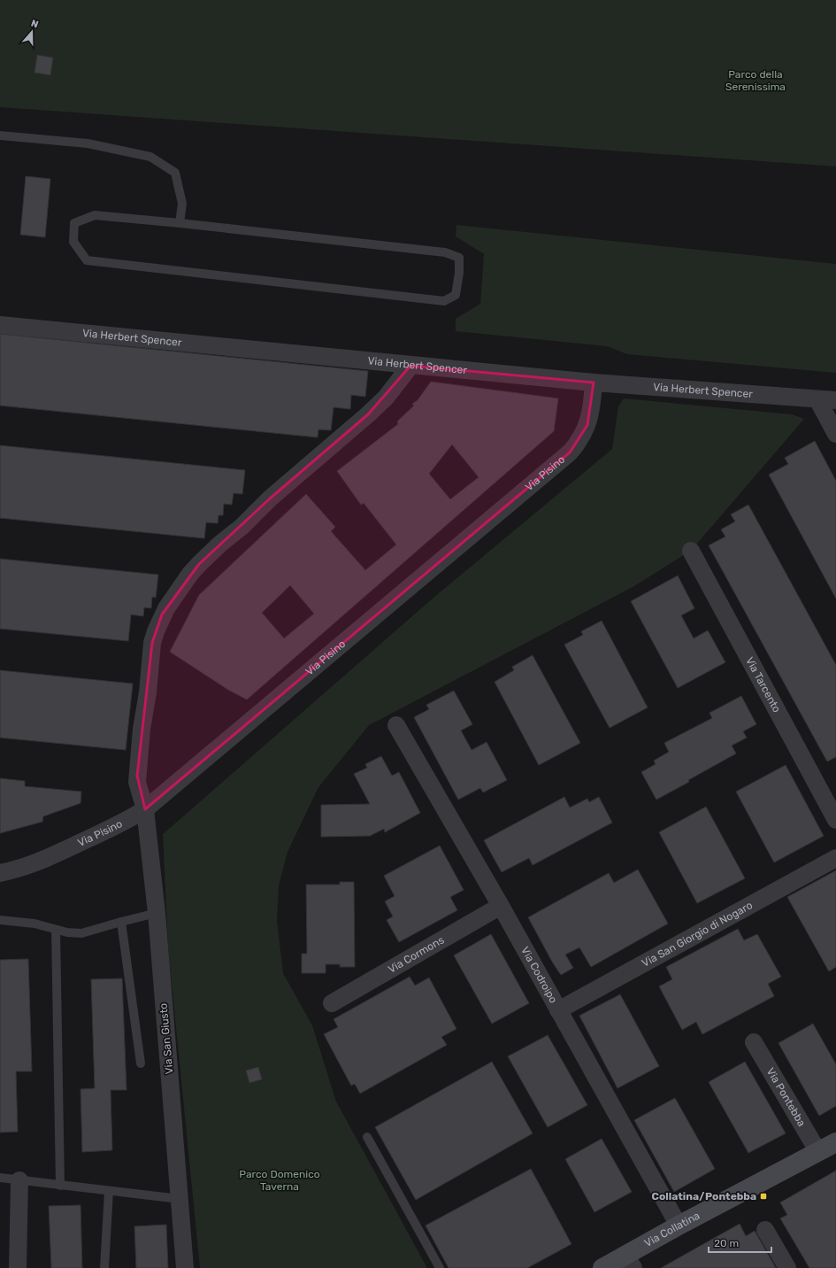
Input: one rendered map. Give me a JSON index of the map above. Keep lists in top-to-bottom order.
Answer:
{
  "streets": {
    "street": [
      "Via Herbert Spencer",
      "Via Pisino",
      "Via Tarcento",
      "Via San Giorgio di Nogaro",
      "Via Cormons",
      "Via Codroipo",
      "Via San Giusto",
      "Via Pontebba",
      "Via Collatina"
    ]
  },
  "crossings": [
    ["Via Herbert Spencer", "Via Pisino"],
    ["Via Herbert Spencer", "Via San Giusto"],
    ["Via Pisino", "Via San Giusto"],
    ["Via San Giorgio di Nogaro", "Via Codroipo"],
    ["Via Cormons", "Via Codroipo"],
    ["Via Codroipo", "Via Collatina"],
    ["Via Pontebba", "Via Collatina"]
  ],
  "parks": ["Parco della Serenissima", "Parco Domenico Taverna"],
  "places": {
    "transit": ["Collatina/Pontebba"]
  },
  "scale_bar": "20 m",
  "north": "top"
}
